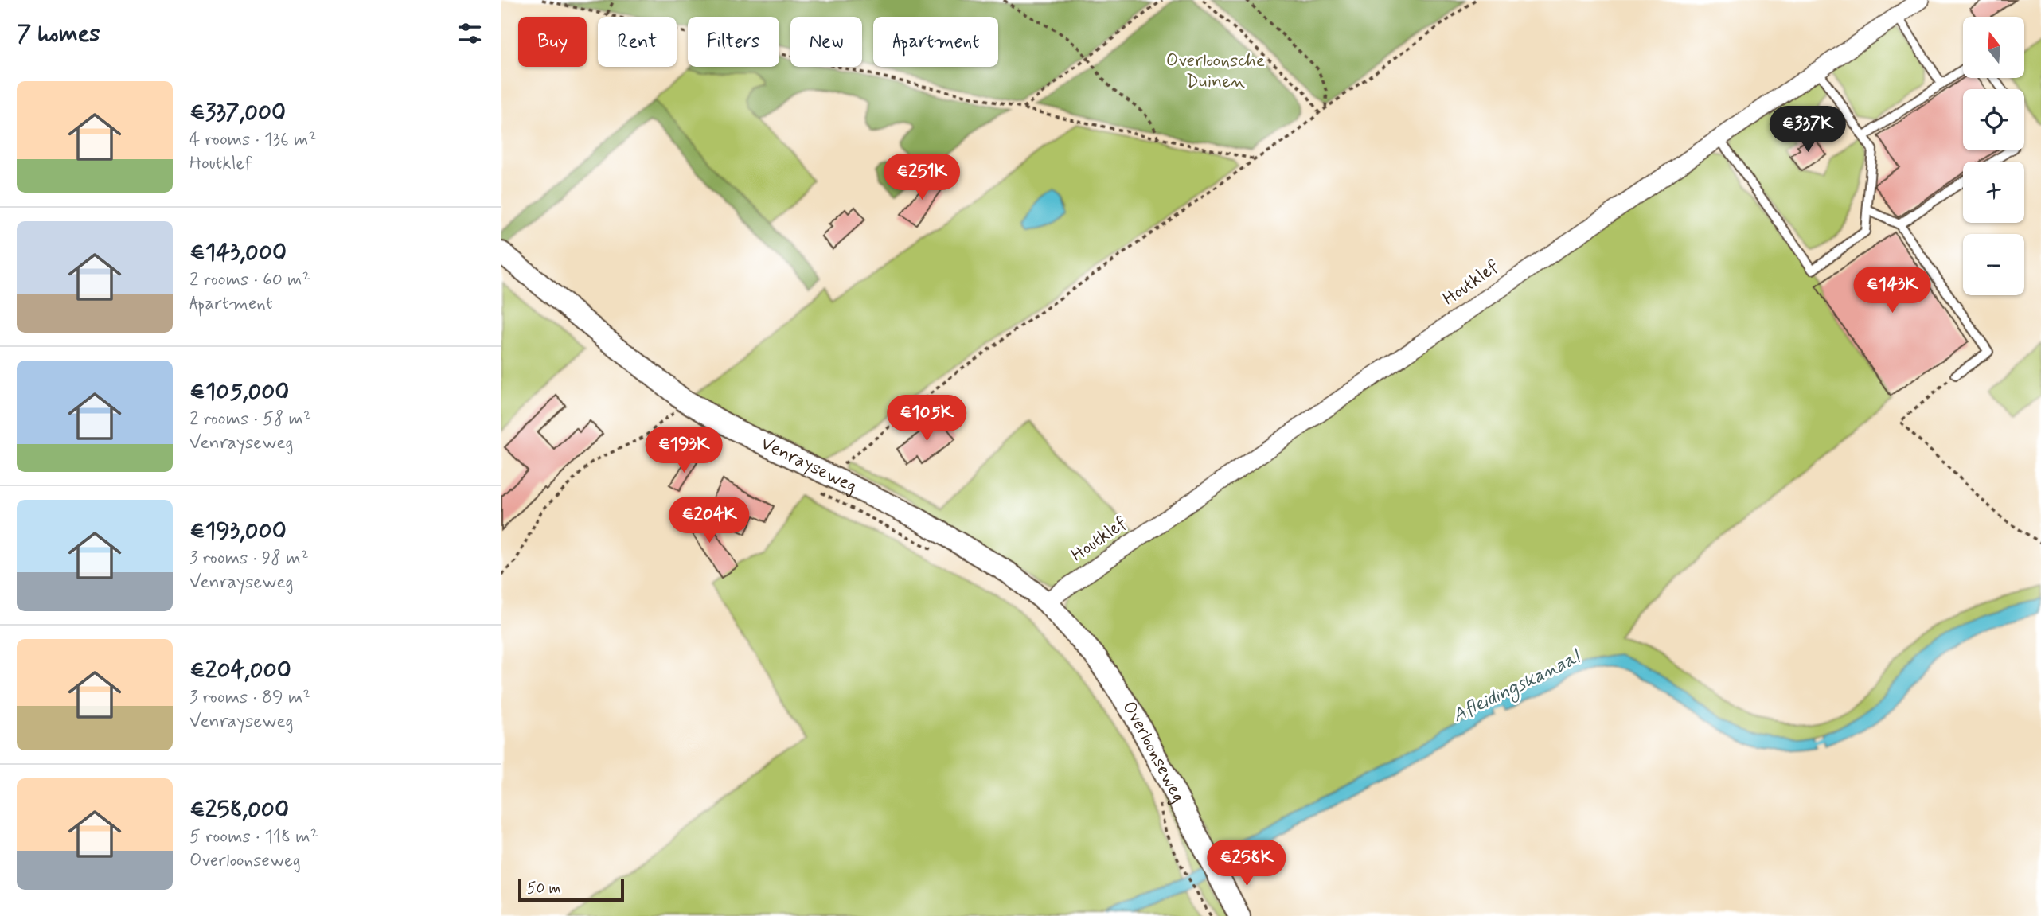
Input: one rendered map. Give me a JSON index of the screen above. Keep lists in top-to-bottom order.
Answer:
{
  "streets": {
    "street": ["Houtklef", "Venrayseweg", "Overloonseweg"]
  },
  "crossings": [
    ["Houtklef", "Venrayseweg"],
    ["Houtklef", "Overloonseweg"],
    ["Venrayseweg", "Overloonseweg"]
  ],
  "water": ["Afleidingskanaal"],
  "parks": ["Overloonsche Duinen"],
  "scale_bar": "50 m",
  "north": "top",
  "page": {
    "heading": "7 homes",
    "map_buttons": ["+", "−"],
    "chip": [
      "Buy",
      "Rent",
      "Filters",
      "New",
      "Apartment"
    ],
    "list": [
      {
        "name": "€337,000",
        "note": "4 rooms · 136 m² · Houtklef"
      },
      {
        "name": "€143,000",
        "note": "2 rooms · 60 m² · Apartment"
      },
      {
        "name": "€105,000",
        "note": "2 rooms · 58 m² · Venrayseweg"
      },
      {
        "name": "€193,000",
        "note": "3 rooms · 98 m² · Venrayseweg"
      },
      {
        "name": "€204,000",
        "note": "3 rooms · 89 m² · Venrayseweg"
      },
      {
        "name": "€258,000",
        "note": "5 rooms · 118 m² · Overloonseweg"
      }
    ],
    "price": [
      "€337K",
      "€251K",
      "€143K",
      "€105K",
      "€193K",
      "€204K",
      "€258K"
    ],
    "scale": "50 m"
  }
}
